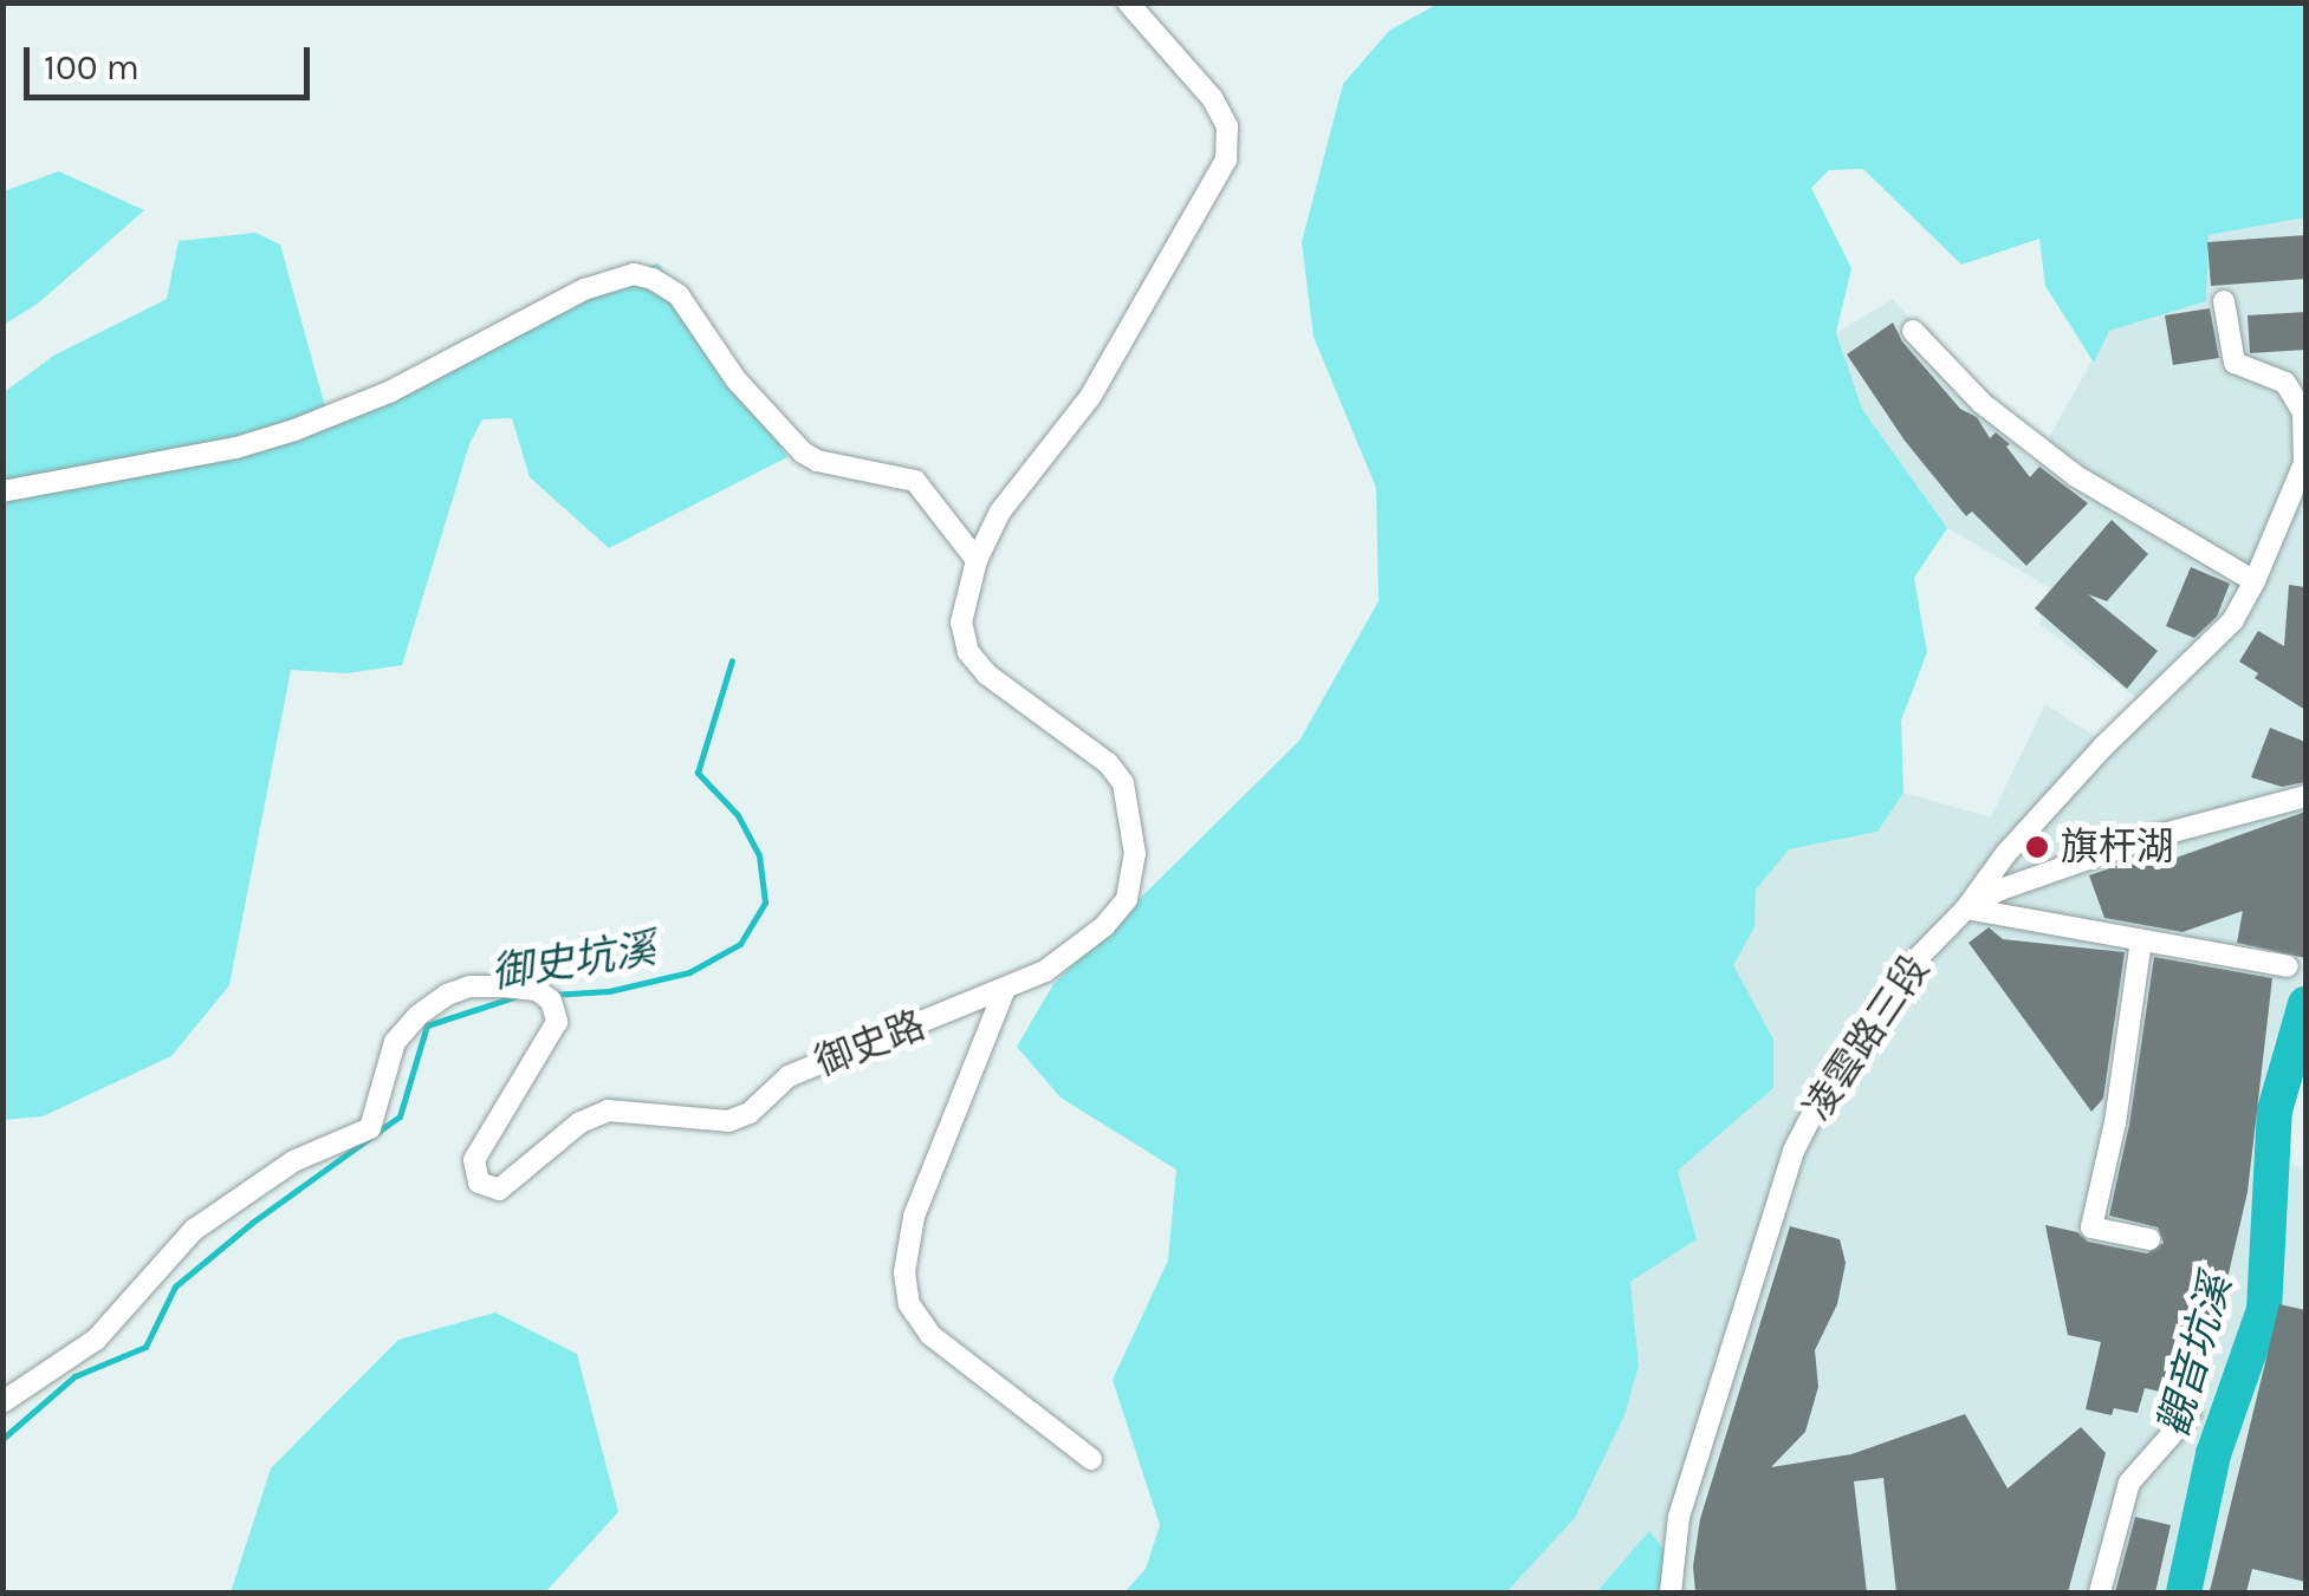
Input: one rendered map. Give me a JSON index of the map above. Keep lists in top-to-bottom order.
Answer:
{
  "streets": {
    "street": ["凌雲路三段", "御史路"]
  },
  "water": ["御史坑溪", "觀音坑溪"],
  "places": ["旗杆湖"],
  "scale_bar": "100 m"
}
